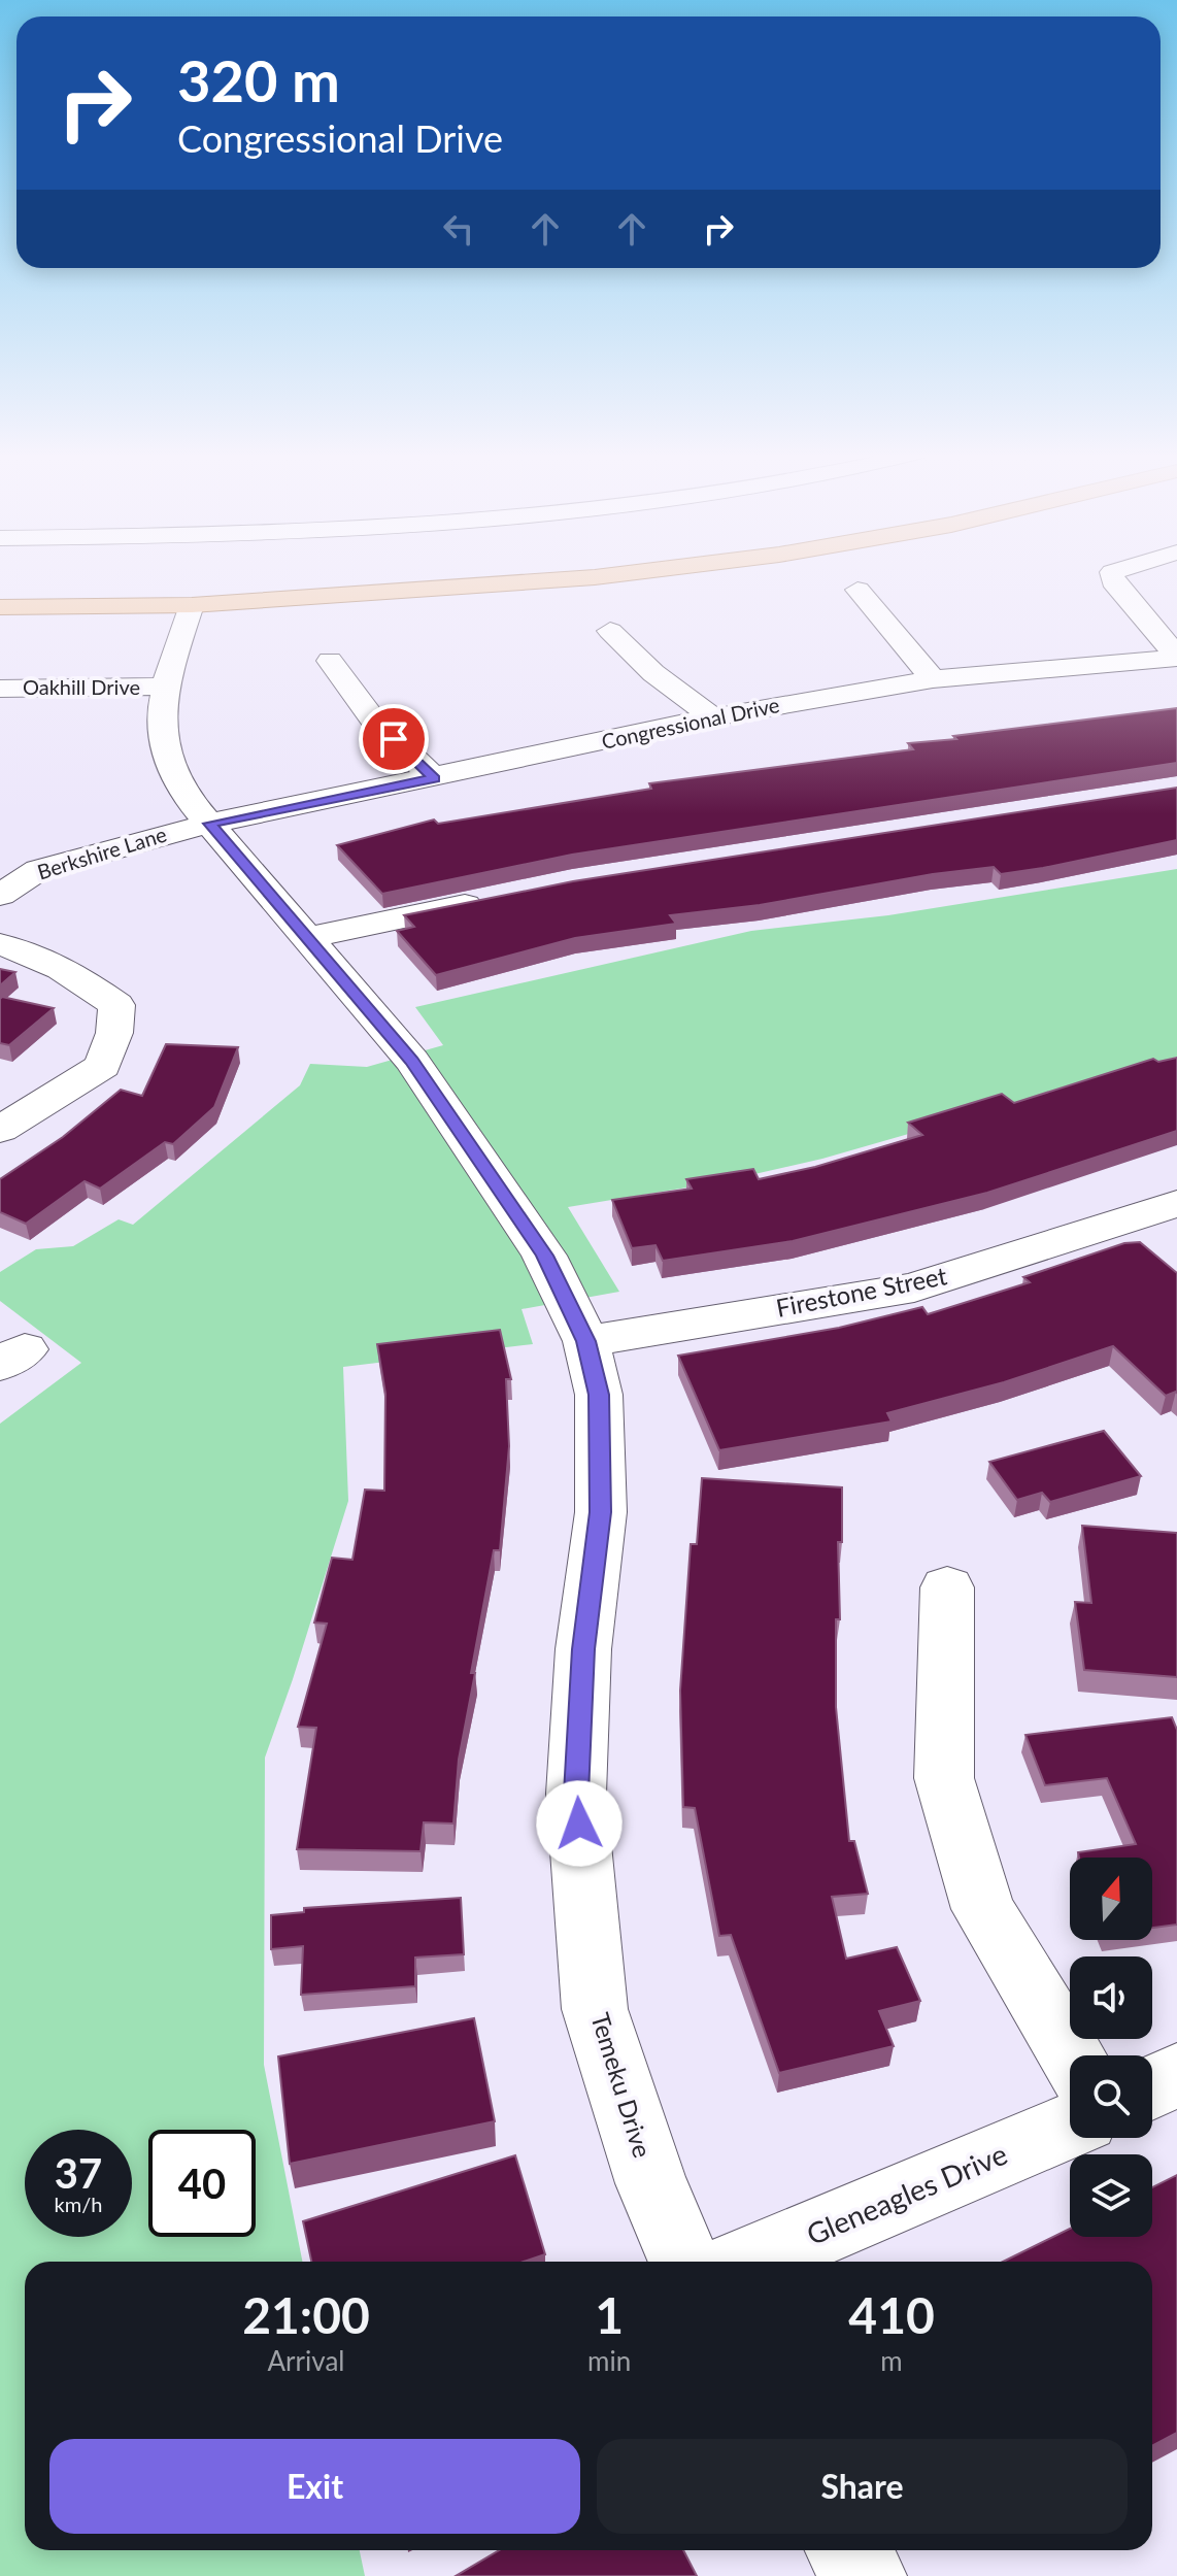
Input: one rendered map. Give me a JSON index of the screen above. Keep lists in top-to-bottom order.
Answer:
{
  "streets": {
    "street": [
      "Oakhill Drive",
      "Congressional Drive",
      "Berkshire Lane",
      "Firestone Street",
      "Temeku Drive",
      "Gleneagles Drive"
    ]
  },
  "crossings": [
    ["Oakhill Drive", "Temeku Drive"],
    ["Congressional Drive", "Berkshire Lane"],
    ["Congressional Drive", "Temeku Drive"],
    ["Berkshire Lane", "Temeku Drive"],
    ["Firestone Street", "Temeku Drive"]
  ],
  "north": "top",
  "page": {
    "turn": ["320 m", "Congressional Drive"],
    "speed": "37 km/h",
    "limit": "40",
    "eta": [
      "21:00",
      "Arrival",
      "1",
      "min",
      "410",
      "m"
    ],
    "buttons": ["Exit", "Share"]
  }
}
